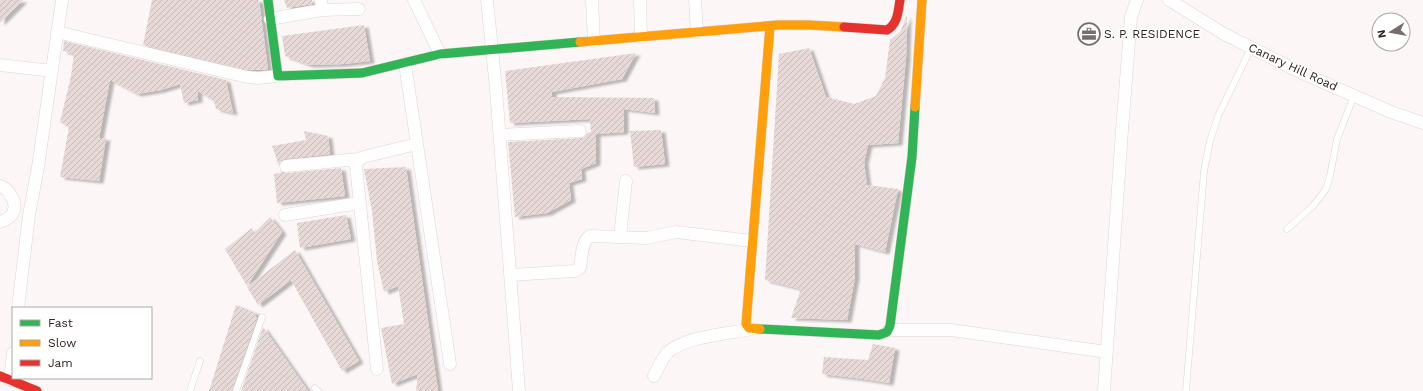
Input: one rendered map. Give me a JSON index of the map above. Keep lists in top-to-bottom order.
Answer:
{
  "streets": {
    "street": ["Canary Hill Road"]
  },
  "places": {
    "office": ["S. P. RESIDENCE"]
  },
  "legend": ["Fast", "Slow", "Jam"],
  "north": "left"
}
